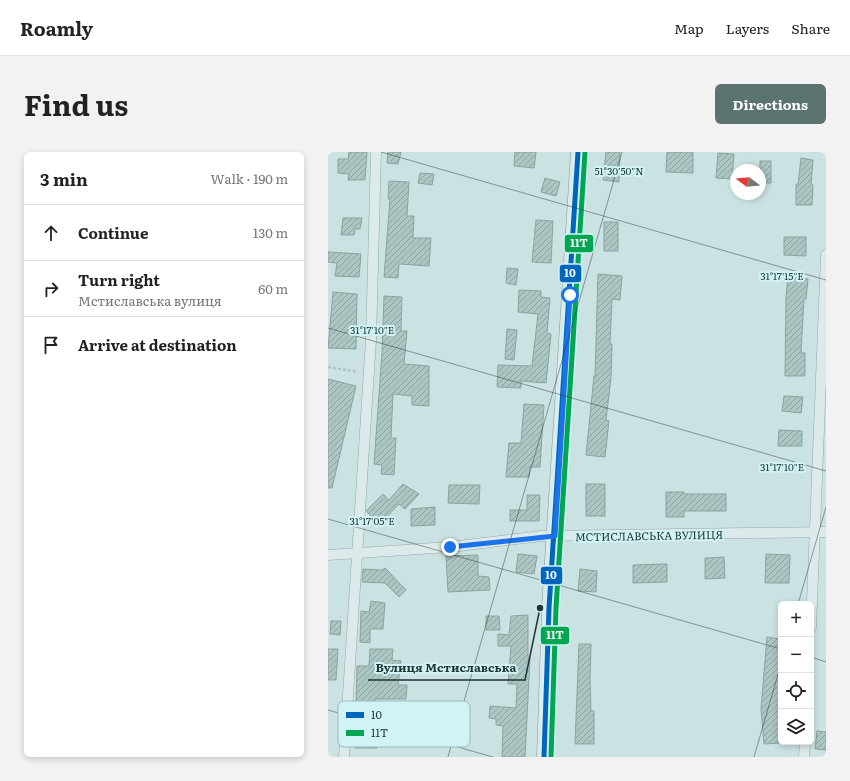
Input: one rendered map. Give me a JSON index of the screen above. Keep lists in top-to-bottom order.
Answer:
{
  "streets": {
    "street": ["МСТИСЛАВСЬКА ВУЛИЦЯ"]
  },
  "places": ["Вулиця Мстиславська"],
  "lines": ["transit line 10", "transit line 11Т"],
  "legend": ["10", "11Т"],
  "north": "left",
  "page": {
    "header": "Roamly",
    "nav": ["Map", "Layers", "Share"],
    "title": "Find us",
    "buttons": "Directions",
    "heading": ["3 min", "Walk · 190 m"],
    "list": [
      ["Continue", "130 m"],
      ["Turn right", "Мстиславська вулиця", "60 m"],
      "Arrive at destination"
    ],
    "map_buttons": ["+", "−"]
  },
  "coordinates": [
    "51°30'50\"N",
    "31°17'15\"E",
    "31°17'10\"E",
    "31°17'05\"E"
  ]
}
